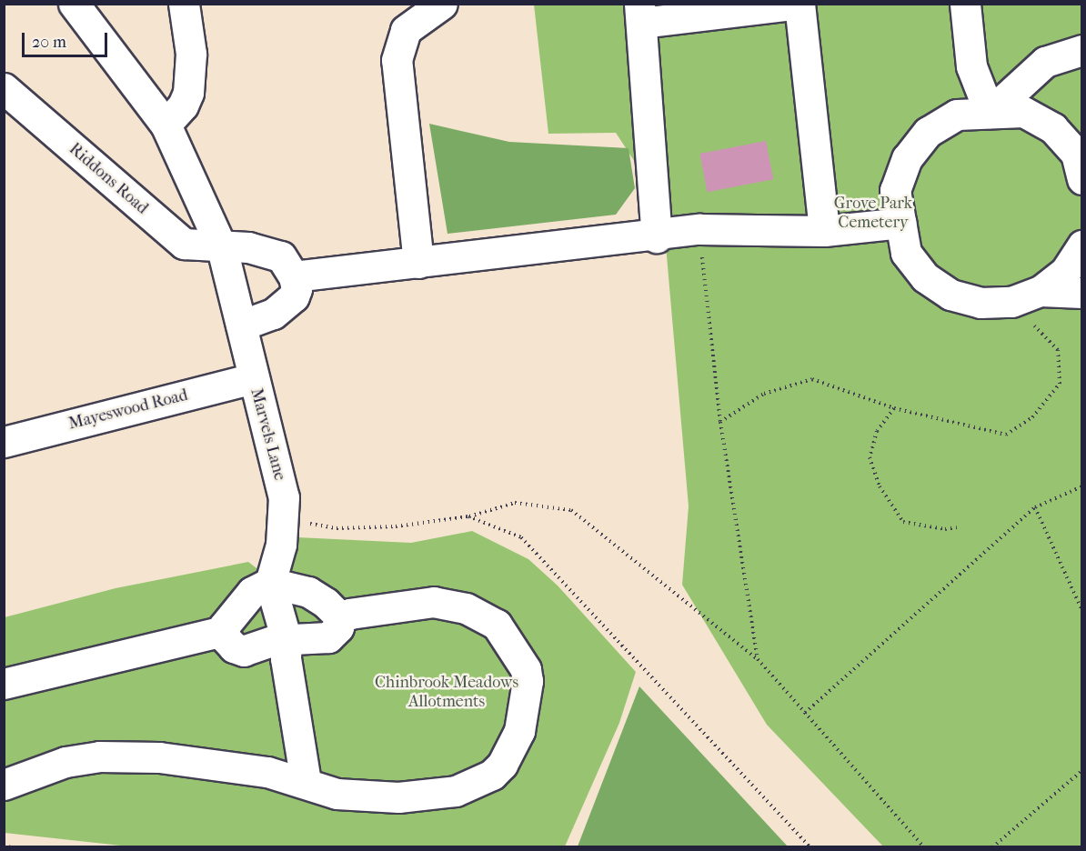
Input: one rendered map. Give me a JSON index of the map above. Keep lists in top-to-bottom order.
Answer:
{
  "streets": {
    "street": ["Riddons Road", "Mayeswood Road", "Marvels Lane"]
  },
  "crossings": [
    ["Riddons Road", "Marvels Lane"],
    ["Mayeswood Road", "Marvels Lane"]
  ],
  "parks": ["Grove Park Cemetery", "Chinbrook Meadows Allotments"],
  "scale_bar": "20 m"
}
